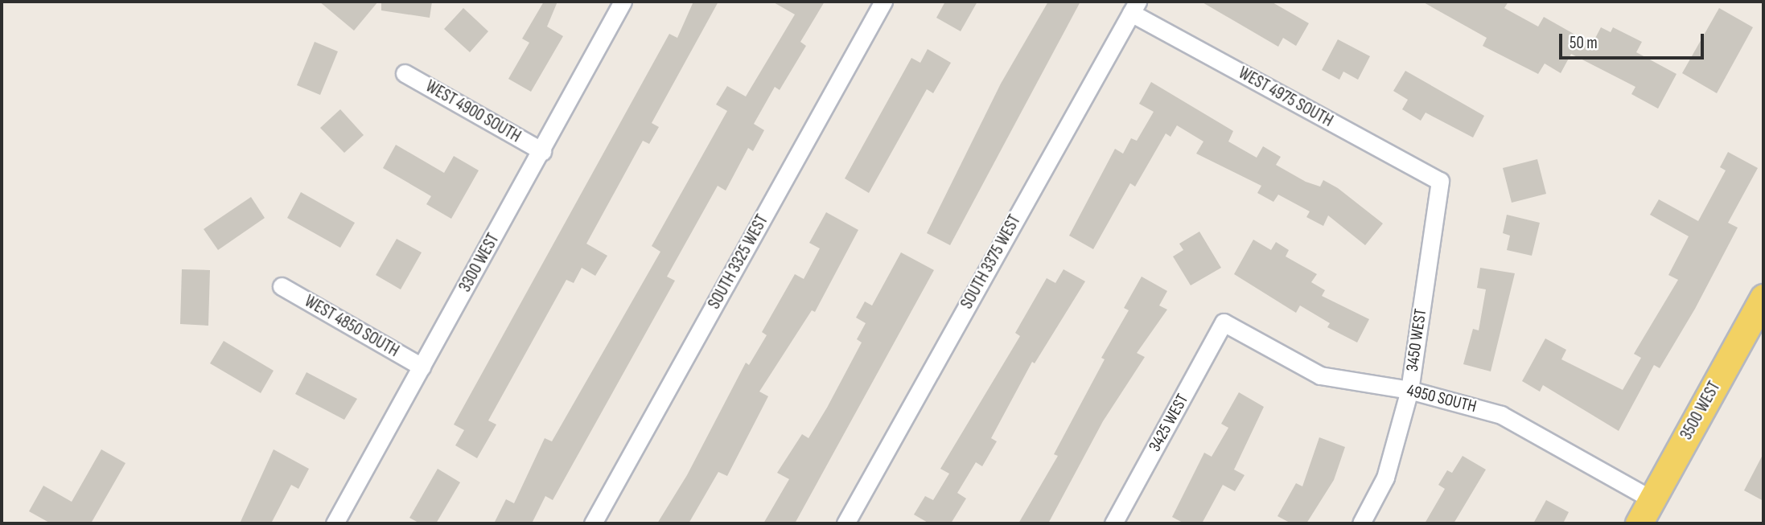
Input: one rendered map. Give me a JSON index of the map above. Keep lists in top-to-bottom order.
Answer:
{
  "streets": {
    "main road": ["3500 WEST"],
    "street": [
      "WEST 4975 SOUTH",
      "WEST 4900 SOUTH",
      "SOUTH 3325 WEST",
      "SOUTH 3375 WEST",
      "3300 WEST",
      "WEST 4850 SOUTH",
      "3450 WEST",
      "4950 SOUTH",
      "3425 WEST"
    ]
  },
  "crossings": [
    ["WEST 4975 SOUTH", "SOUTH 3375 WEST"],
    ["WEST 4975 SOUTH", "3450 WEST"],
    ["WEST 4900 SOUTH", "3300 WEST"],
    ["3300 WEST", "WEST 4850 SOUTH"],
    ["3450 WEST", "4950 SOUTH"],
    ["4950 SOUTH", "3500 WEST"],
    ["4950 SOUTH", "3425 WEST"]
  ],
  "scale_bar": "50 m"
}
